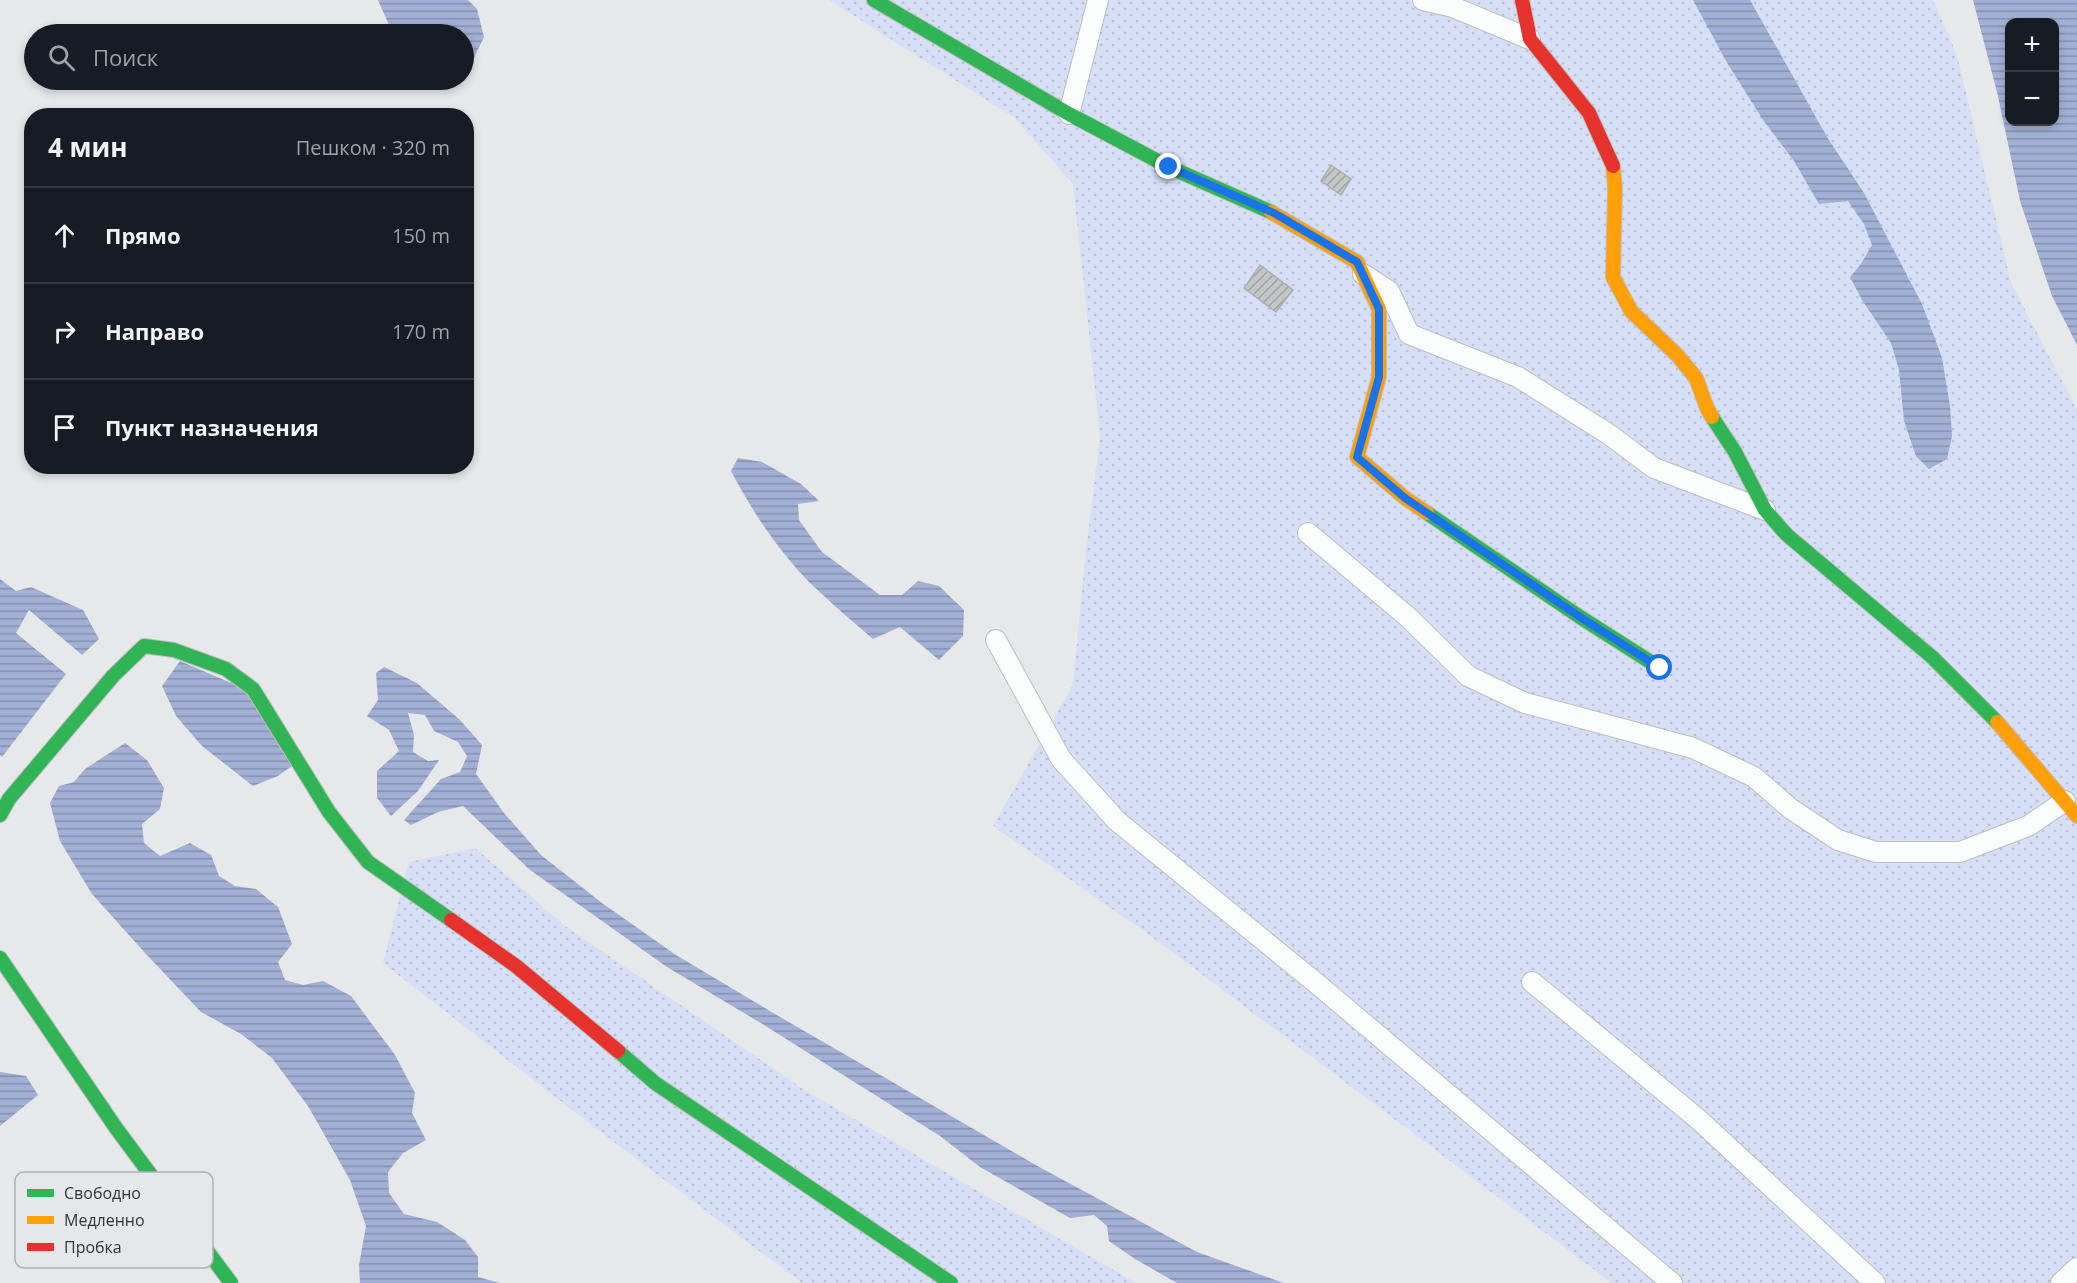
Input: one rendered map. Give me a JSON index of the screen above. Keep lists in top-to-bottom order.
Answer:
{
  "legend": ["Свободно", "Медленно", "Пробка"],
  "page": {
    "map_buttons": ["+", "−"],
    "search": "Поиск",
    "heading": ["4 мин", "Пешком · 320 m"],
    "list": [
      ["Прямо", "150 m"],
      ["Направо", "170 m"],
      "Пункт назначения"
    ]
  }
}
